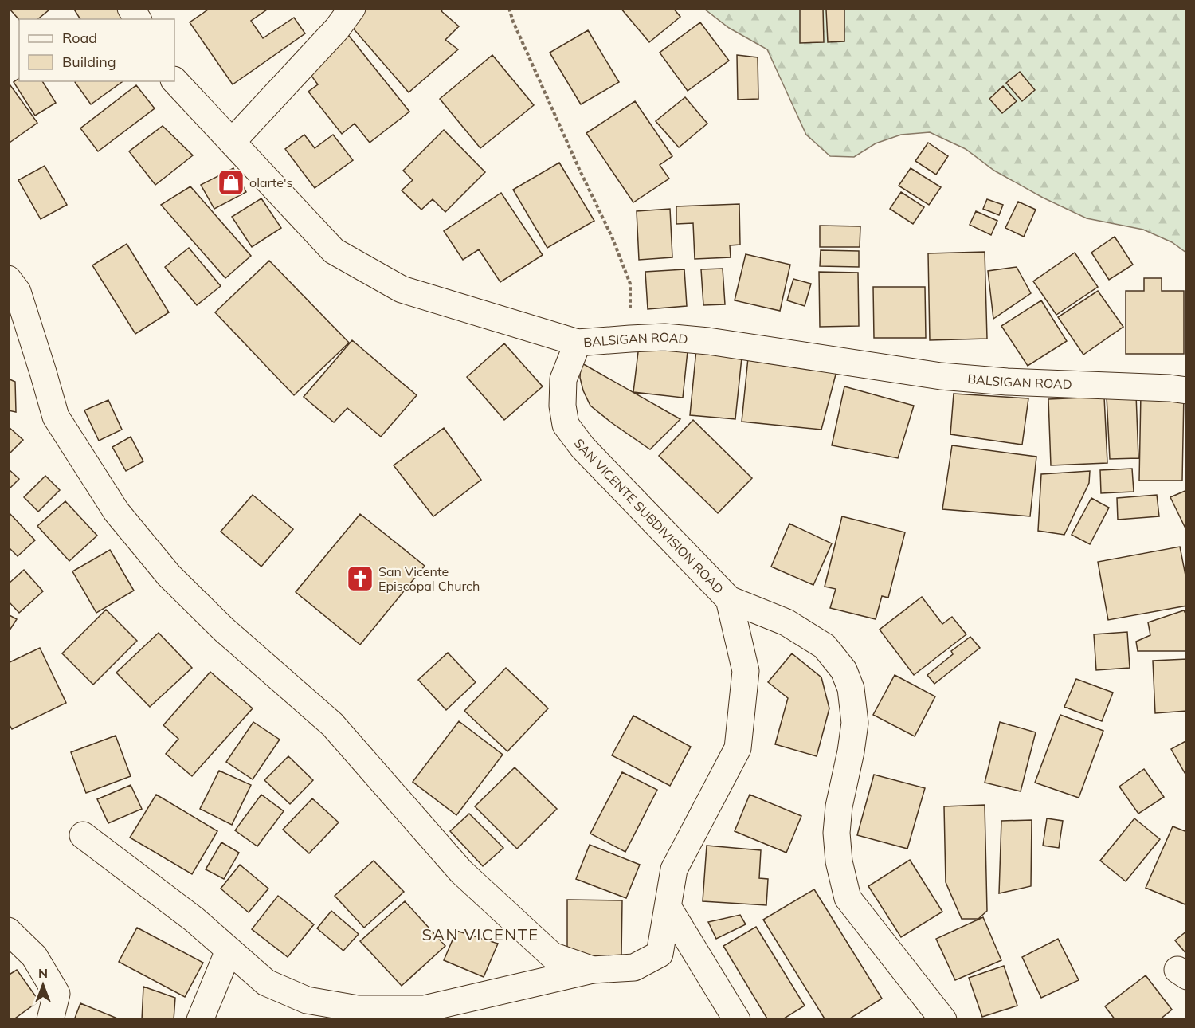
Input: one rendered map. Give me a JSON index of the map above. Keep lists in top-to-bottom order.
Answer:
{
  "streets": {
    "street": ["BALSIGAN ROAD", "SAN VICENTE SUBDIVISION ROAD"]
  },
  "crossings": [
    ["BALSIGAN ROAD", "SAN VICENTE SUBDIVISION ROAD"]
  ],
  "districts": ["SAN VICENTE"],
  "places": {
    "shop": ["olarte's"],
    "church": ["San Vicente Episcopal Church"]
  },
  "legend": ["Road", "Building"],
  "north": "top"
}
